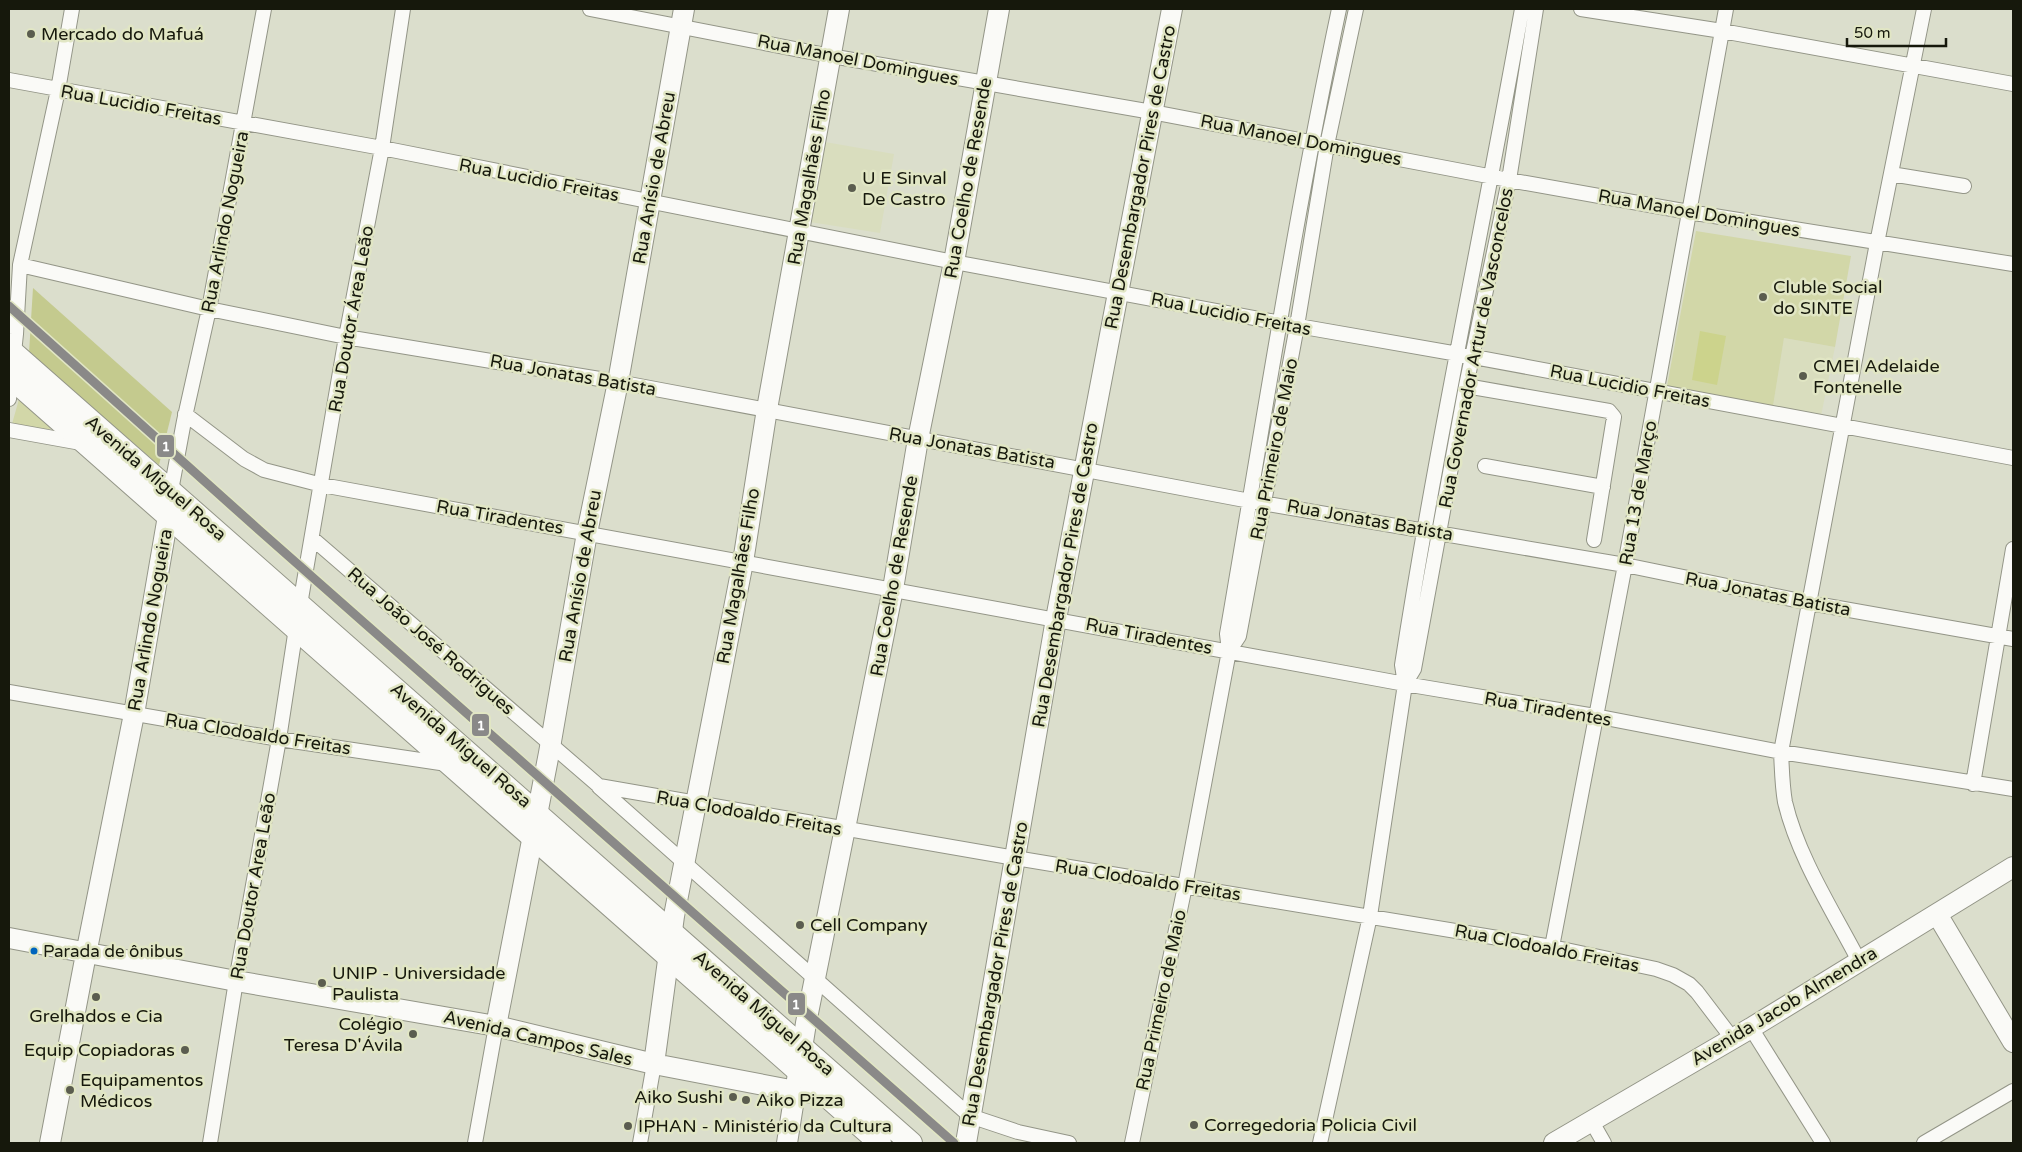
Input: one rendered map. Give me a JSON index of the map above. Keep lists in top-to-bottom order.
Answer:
{
  "streets": {
    "main road": [
      "Rua Magalhães Filho",
      "Rua Desembargador Pires de Castro",
      "Rua Anísio de Abreu",
      "Rua Coelho de Resende",
      "Rua Arlindo Nogueira",
      "Avenida Miguel Rosa",
      "Avenida Jacob Almendra",
      "Avenida Campos Sales"
    ],
    "street": [
      "Rua Manoel Domingues",
      "Rua Lucidio Freitas",
      "Rua Doutor Área Leão",
      "Rua Governador Artur de Vasconcelos",
      "Rua Jonatas Batista",
      "Rua Primeiro de Maio",
      "Rua 13 de Março",
      "Rua Tiradentes",
      "Rua João José Rodrigues",
      "Rua Clodoaldo Freitas",
      "Rua Doutor Area Leão"
    ]
  },
  "crossings": [
    ["Rua Manoel Domingues", "Rua Magalhães Filho"],
    ["Rua Manoel Domingues", "Rua Desembargador Pires de Castro"],
    ["Rua Manoel Domingues", "Rua Anísio de Abreu"],
    ["Rua Manoel Domingues", "Rua Coelho de Resende"],
    ["Rua Manoel Domingues", "Rua Governador Artur de Vasconcelos"],
    ["Rua Manoel Domingues", "Rua Primeiro de Maio"],
    ["Rua Manoel Domingues", "Rua 13 de Março"],
    ["Rua Lucidio Freitas", "Rua Magalhães Filho"],
    ["Rua Lucidio Freitas", "Rua Desembargador Pires de Castro"],
    ["Rua Lucidio Freitas", "Rua Anísio de Abreu"],
    ["Rua Lucidio Freitas", "Rua Coelho de Resende"],
    ["Rua Lucidio Freitas", "Rua Arlindo Nogueira"],
    ["Rua Lucidio Freitas", "Rua Doutor Área Leão"],
    ["Rua Lucidio Freitas", "Rua Governador Artur de Vasconcelos"],
    ["Rua Lucidio Freitas", "Rua Primeiro de Maio"],
    ["Rua Lucidio Freitas", "Rua 13 de Março"],
    ["Rua Magalhães Filho", "Rua Jonatas Batista"],
    ["Rua Magalhães Filho", "Avenida Miguel Rosa"],
    ["Rua Magalhães Filho", "Rua Tiradentes"],
    ["Rua Magalhães Filho", "Rua Clodoaldo Freitas"],
    ["Rua Magalhães Filho", "Avenida Campos Sales"],
    ["Rua Desembargador Pires de Castro", "Rua Jonatas Batista"],
    ["Rua Desembargador Pires de Castro", "Rua Tiradentes"],
    ["Rua Desembargador Pires de Castro", "Rua Clodoaldo Freitas"],
    ["Rua Anísio de Abreu", "Rua Jonatas Batista"],
    ["Rua Anísio de Abreu", "Avenida Miguel Rosa"],
    ["Rua Anísio de Abreu", "Rua Tiradentes"],
    ["Rua Anísio de Abreu", "Rua João José Rodrigues"],
    ["Rua Anísio de Abreu", "Avenida Campos Sales"],
    ["Rua Coelho de Resende", "Rua Jonatas Batista"],
    ["Rua Coelho de Resende", "Avenida Miguel Rosa"],
    ["Rua Coelho de Resende", "Rua Tiradentes"],
    ["Rua Coelho de Resende", "Rua Clodoaldo Freitas"],
    ["Rua Coelho de Resende", "Avenida Campos Sales"],
    ["Rua Arlindo Nogueira", "Rua Jonatas Batista"],
    ["Rua Arlindo Nogueira", "Avenida Miguel Rosa"],
    ["Rua Arlindo Nogueira", "Rua Tiradentes"],
    ["Rua Arlindo Nogueira", "Rua Clodoaldo Freitas"],
    ["Rua Arlindo Nogueira", "Avenida Campos Sales"],
    ["Rua Doutor Área Leão", "Rua Jonatas Batista"],
    ["Rua Doutor Área Leão", "Avenida Miguel Rosa"],
    ["Rua Doutor Área Leão", "Rua Tiradentes"],
    ["Rua Doutor Área Leão", "Rua João José Rodrigues"],
    ["Rua Doutor Área Leão", "Rua Doutor Area Leão"],
    ["Rua Governador Artur de Vasconcelos", "Rua Jonatas Batista"],
    ["Rua Governador Artur de Vasconcelos", "Rua Tiradentes"],
    ["Rua Governador Artur de Vasconcelos", "Rua Clodoaldo Freitas"],
    ["Rua Jonatas Batista", "Rua Primeiro de Maio"],
    ["Rua Jonatas Batista", "Rua 13 de Março"],
    ["Rua Primeiro de Maio", "Rua Tiradentes"],
    ["Rua Primeiro de Maio", "Rua Clodoaldo Freitas"],
    ["Avenida Miguel Rosa", "Rua Clodoaldo Freitas"],
    ["Avenida Miguel Rosa", "Rua Doutor Area Leão"],
    ["Avenida Miguel Rosa", "Avenida Campos Sales"],
    ["Rua 13 de Março", "Rua Tiradentes"],
    ["Rua 13 de Março", "Rua Clodoaldo Freitas"],
    ["Rua Clodoaldo Freitas", "Rua Doutor Area Leão"],
    ["Rua Clodoaldo Freitas", "Avenida Jacob Almendra"],
    ["Rua Doutor Area Leão", "Avenida Campos Sales"]
  ],
  "places": [
    "Mercado do Mafuá",
    "U E Sinval De Castro",
    "Cluble Social do SINTE",
    "CMEI Adelaide Fontenelle",
    "Cell Company",
    "Parada de ônibus",
    "UNIP - Universidade Paulista",
    "Grelhados e Cia",
    "Colégio Teresa D'Ávila",
    "Equip Copiadoras",
    "Equipamentos Médicos",
    "Aiko Sushi",
    "Aiko Pizza",
    "Corregedoria Policia Civil",
    "IPHAN - Ministério da Cultura"
  ],
  "lines": ["transit line 1"],
  "scale_bar": "50 m"
}
